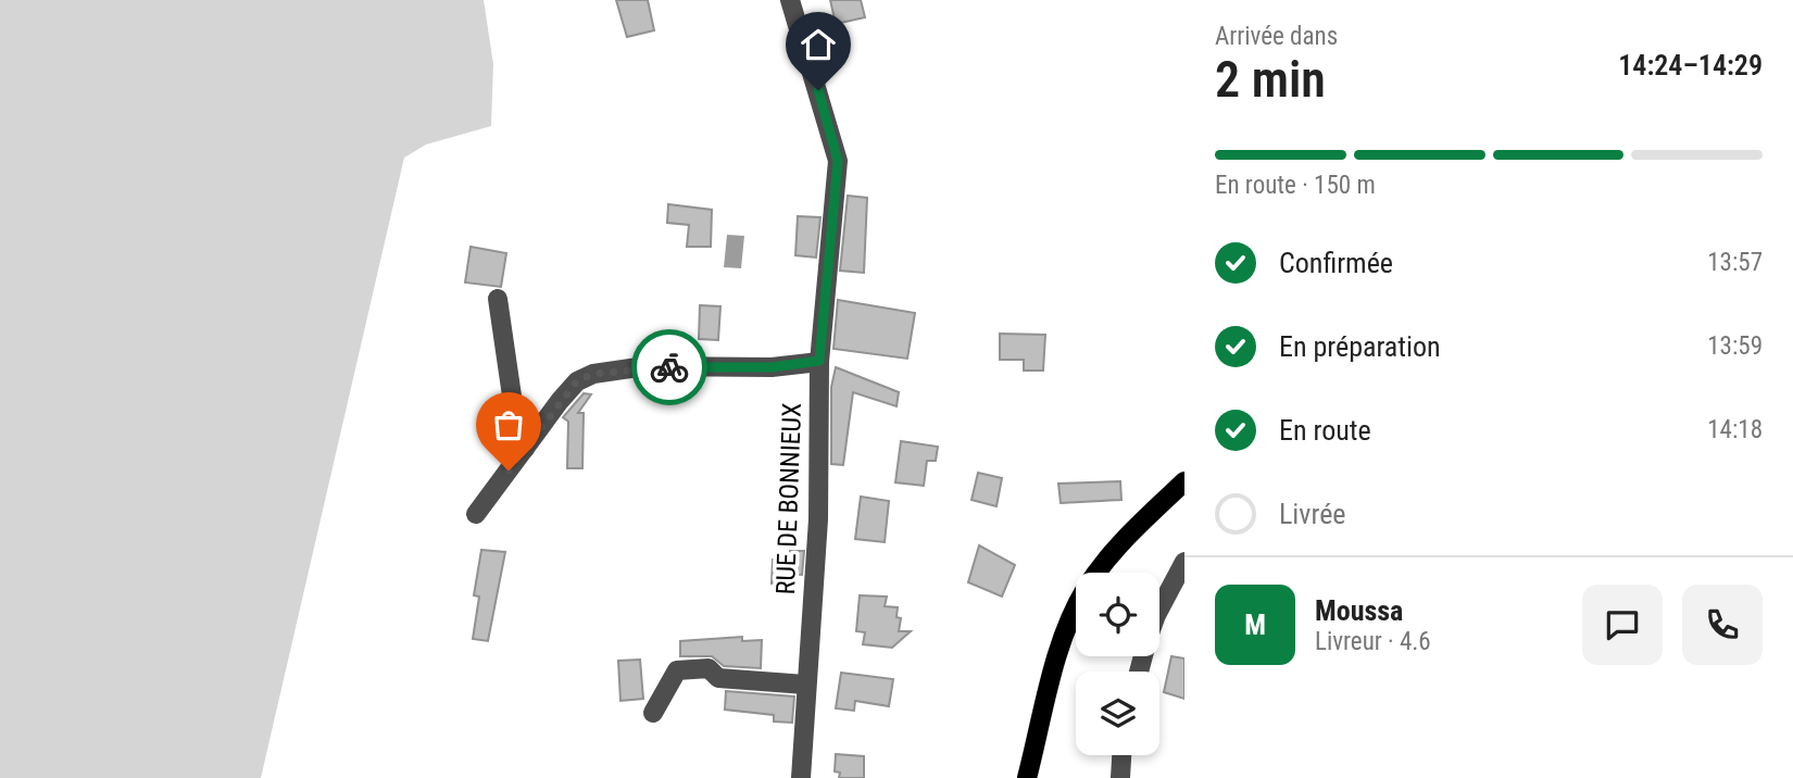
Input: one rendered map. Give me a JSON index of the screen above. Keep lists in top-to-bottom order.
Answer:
{
  "streets": {
    "street": ["RUE DE BONNIEUX"]
  },
  "page": {
    "heading": ["2 min", "Arrivée dans", "14:24–14:29"],
    "panel": ["Moussa", "Livreur · 4.6"],
    "bar": "En route · 150 m",
    "list": [
      ["Confirmée", "13:57"],
      ["En préparation", "13:59"],
      ["En route", "14:18"],
      "Livrée"
    ],
    "round": "M"
  }
}
